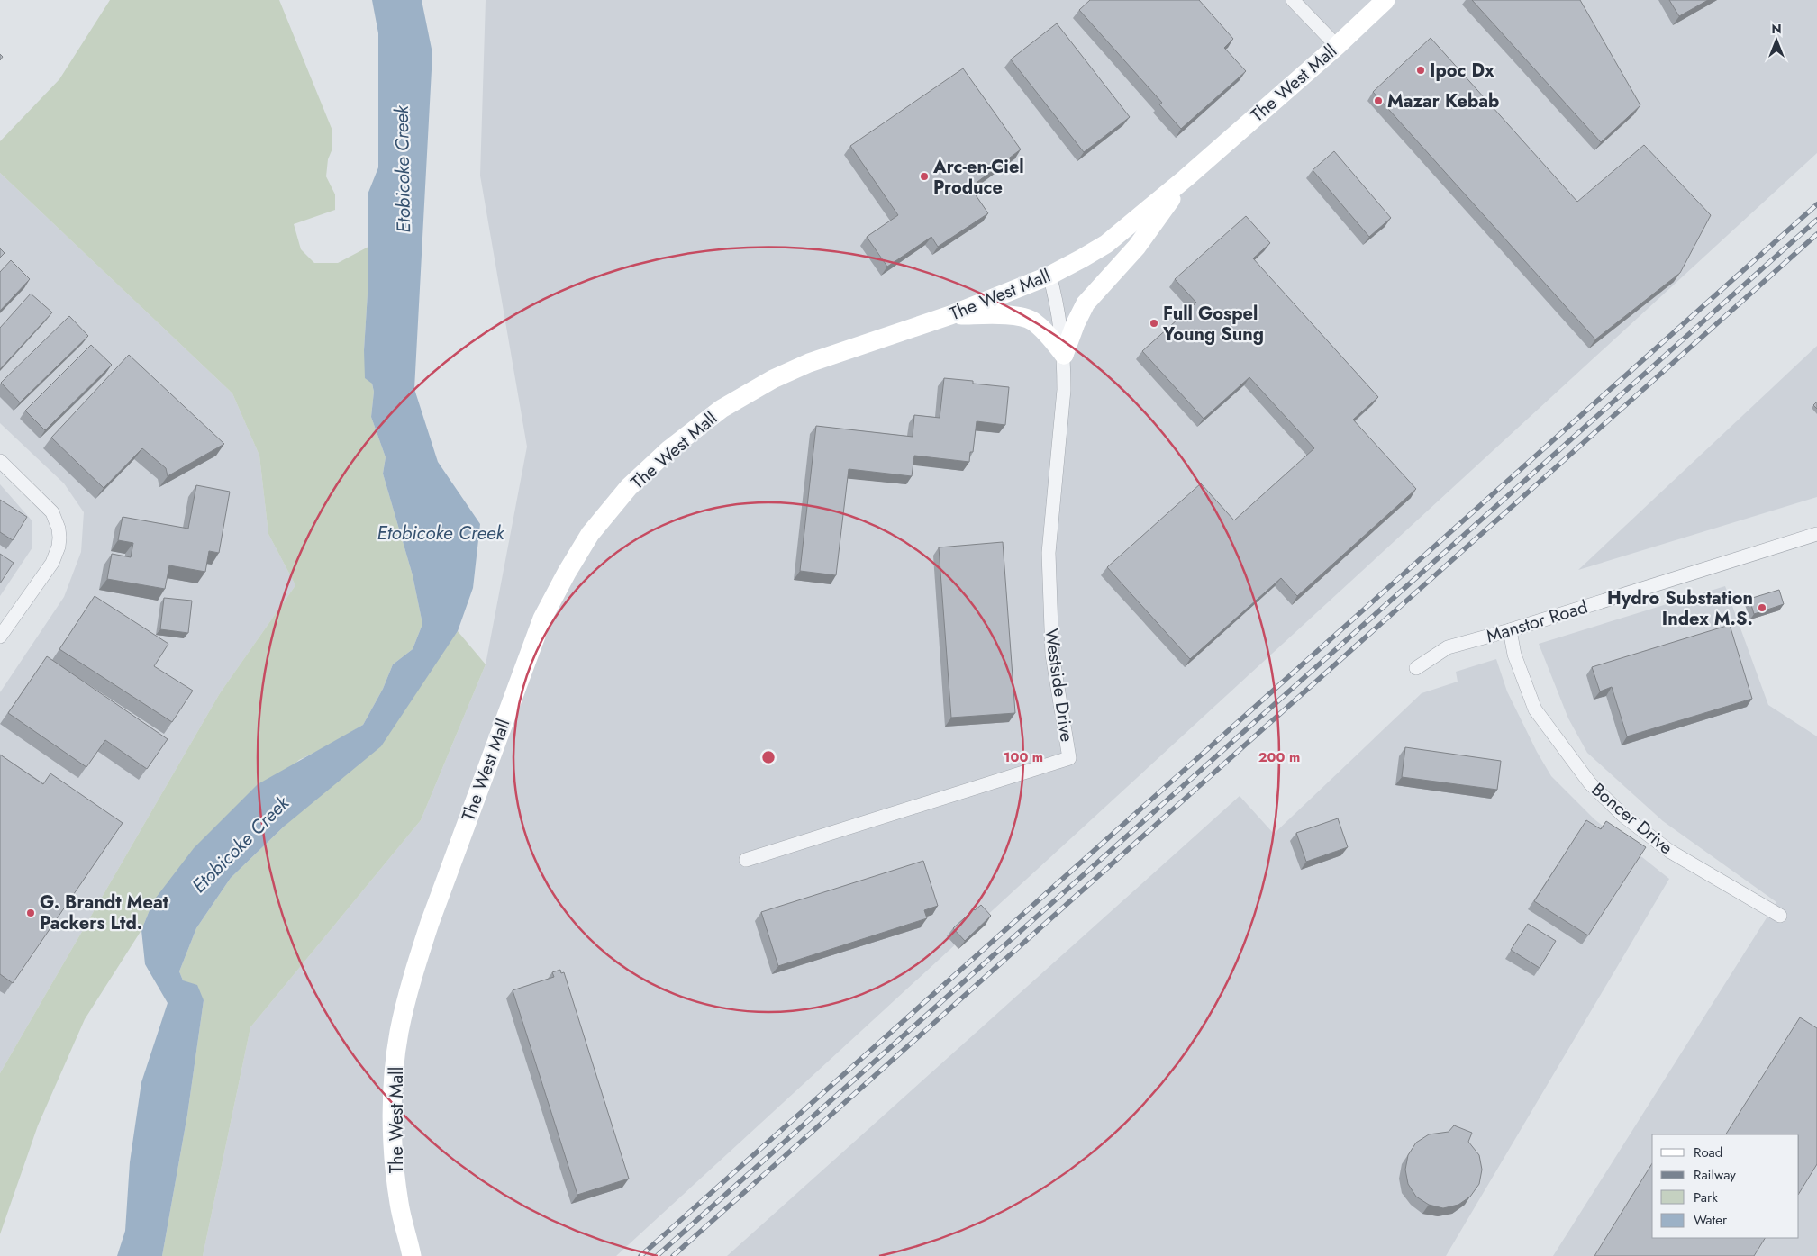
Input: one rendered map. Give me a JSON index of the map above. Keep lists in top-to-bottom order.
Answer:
{
  "streets": {
    "main road": ["The West Mall"],
    "street": ["Manstor Road", "Westside Drive", "Boncer Drive"]
  },
  "crossings": [
    ["The West Mall", "Westside Drive"],
    ["Manstor Road", "Boncer Drive"]
  ],
  "water": ["Etobicoke Creek"],
  "places": [
    "Ipoc Dx",
    "Mazar Kebab",
    "Arc-en-Ciel Produce",
    "Full Gospel Young Sung",
    "Hydro Substation Index M.S.",
    "G. Brandt Meat Packers Ltd."
  ],
  "legend": [
    "Road",
    "Railway",
    "Park",
    "Water"
  ],
  "north": "top",
  "rings": ["100 m", "200 m"]
}
